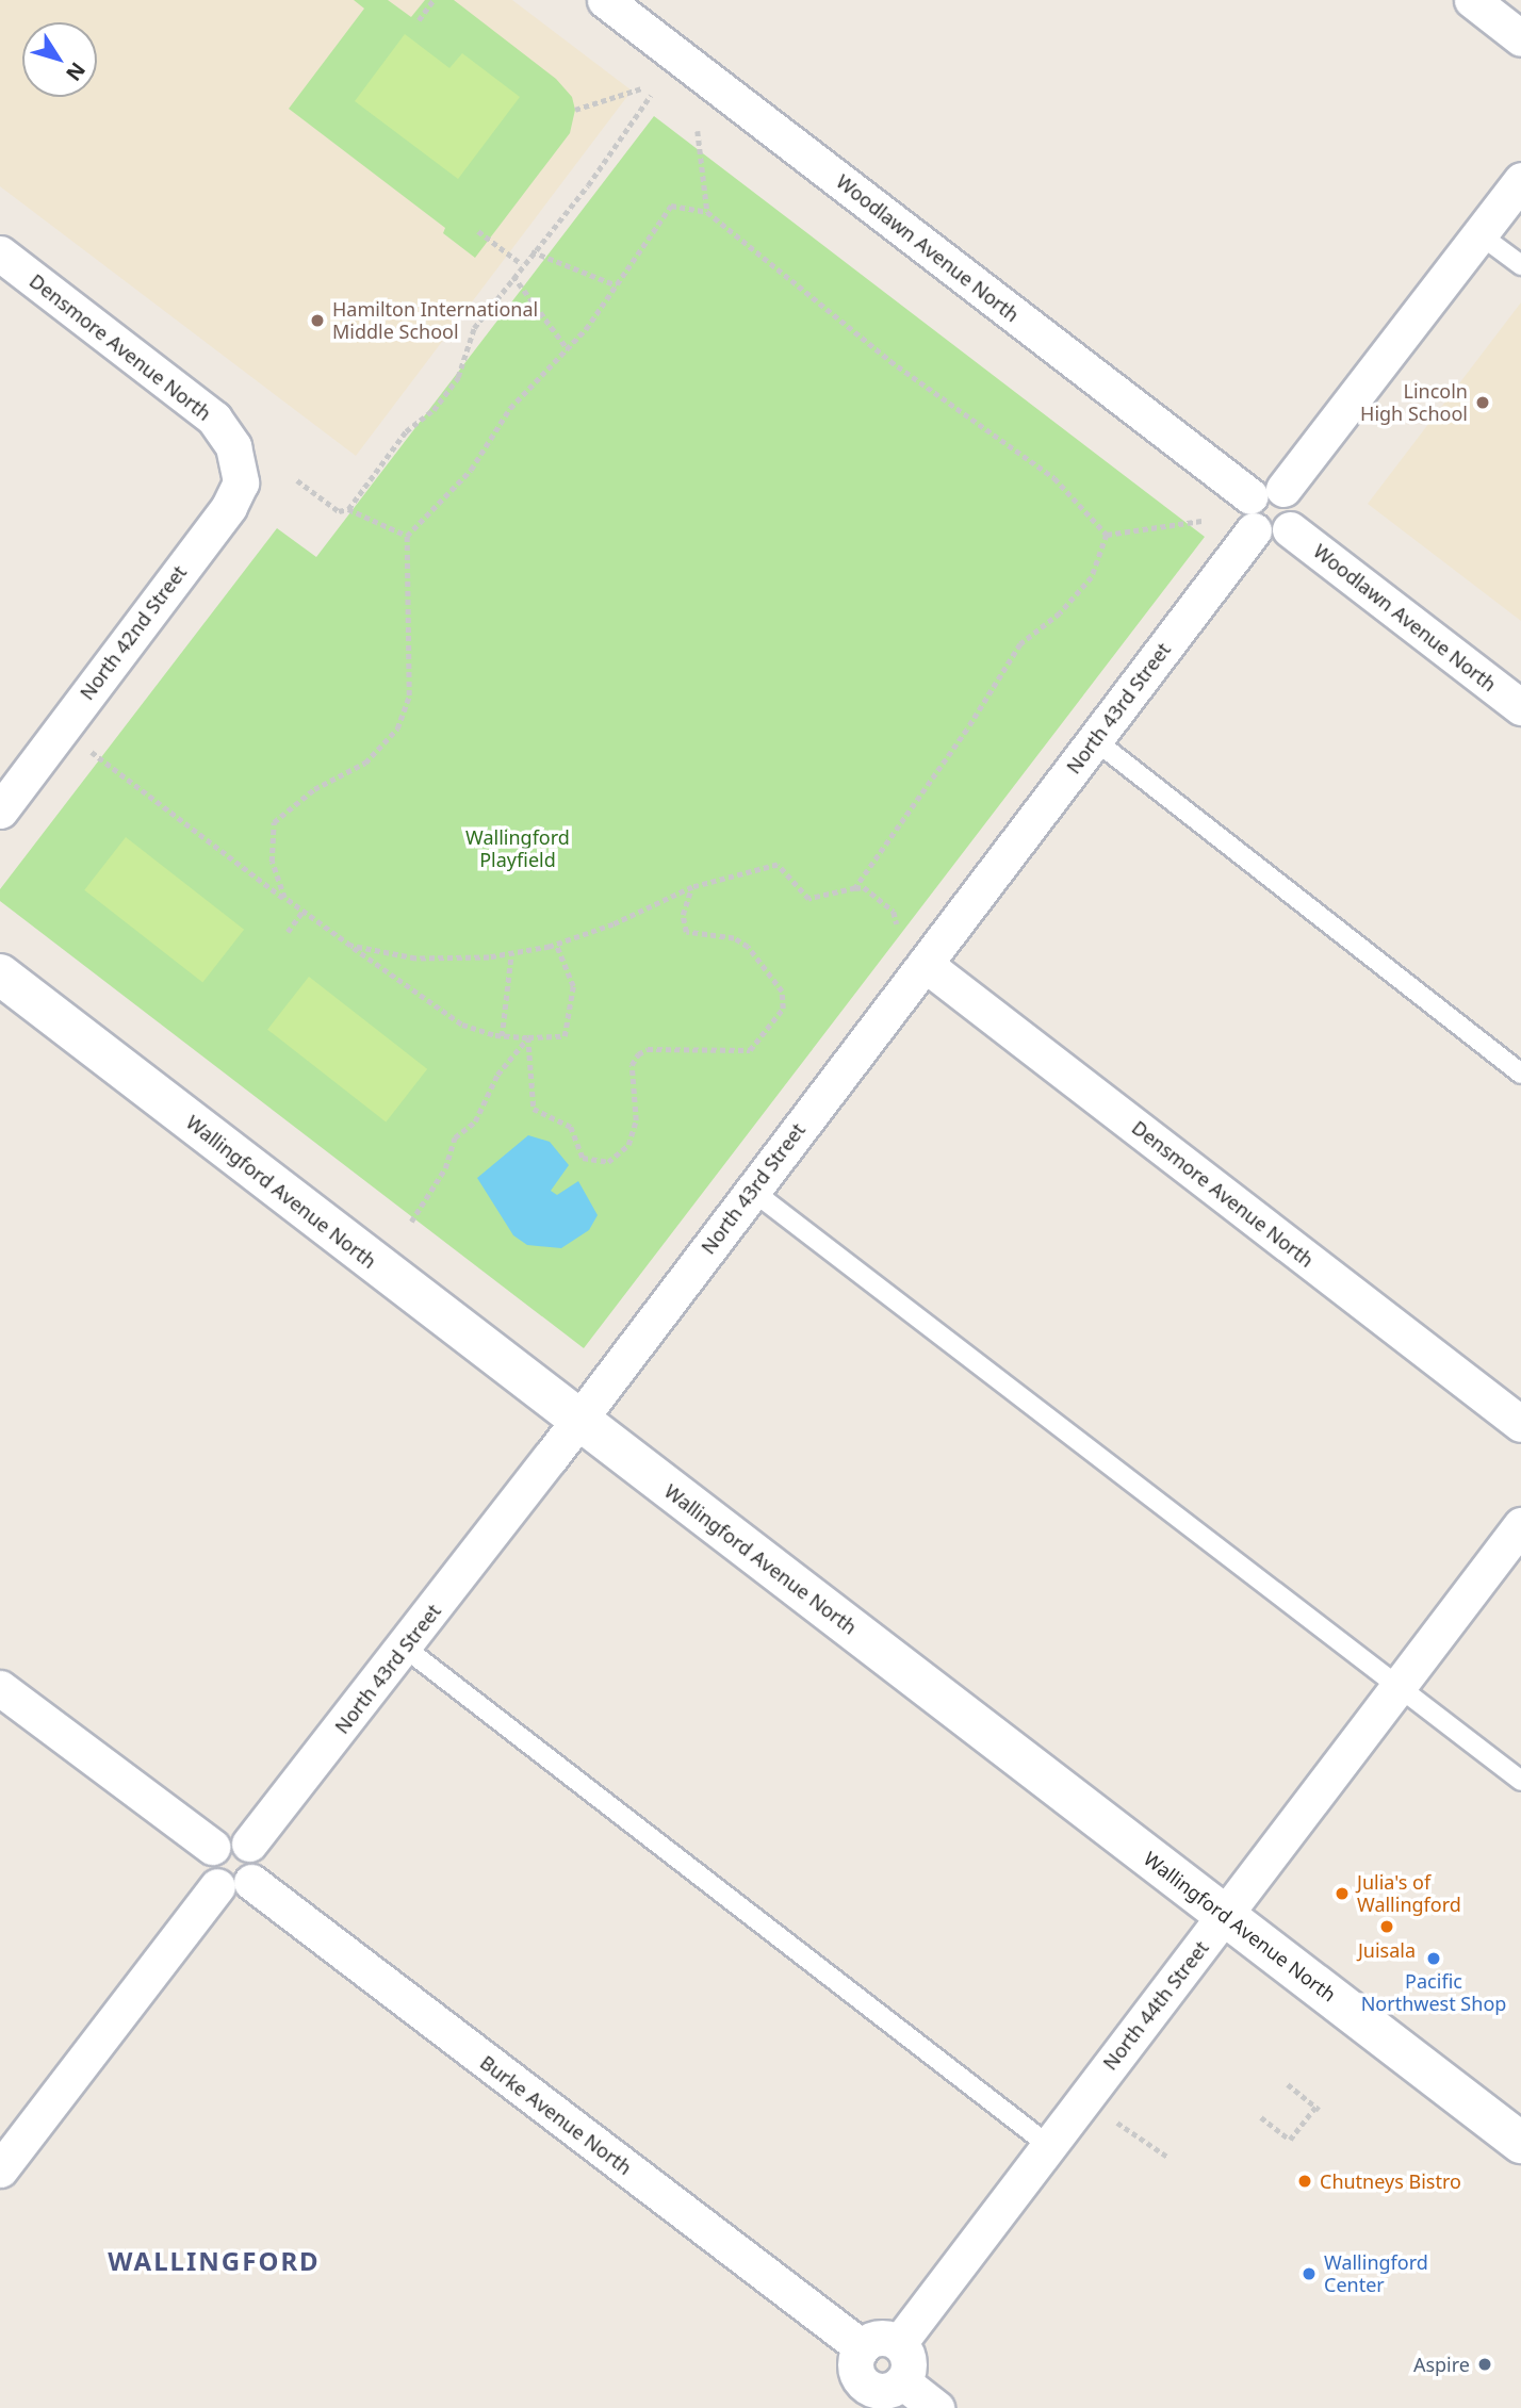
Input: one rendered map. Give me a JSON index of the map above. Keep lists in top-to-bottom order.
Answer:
{
  "streets": {
    "street": [
      "Woodlawn Avenue North",
      "Densmore Avenue North",
      "North 42nd Street",
      "North 43rd Street",
      "Wallingford Avenue North",
      "North 44th Street",
      "Burke Avenue North"
    ]
  },
  "crossings": [
    ["Woodlawn Avenue North", "North 43rd Street"],
    ["Densmore Avenue North", "North 42nd Street"],
    ["Densmore Avenue North", "North 43rd Street"],
    ["North 43rd Street", "Wallingford Avenue North"],
    ["North 43rd Street", "Burke Avenue North"],
    ["Wallingford Avenue North", "North 44th Street"],
    ["North 44th Street", "Burke Avenue North"]
  ],
  "districts": ["WALLINGFORD"],
  "parks": ["Wallingford Playfield"],
  "places": [
    "Hamilton International Middle School",
    "Lincoln High School",
    "Julia's of Wallingford",
    "Juisala",
    "Pacific Northwest Shop",
    "Chutneys Bistro",
    "Wallingford Center",
    "Aspire"
  ],
  "north": "bottom right"
}
